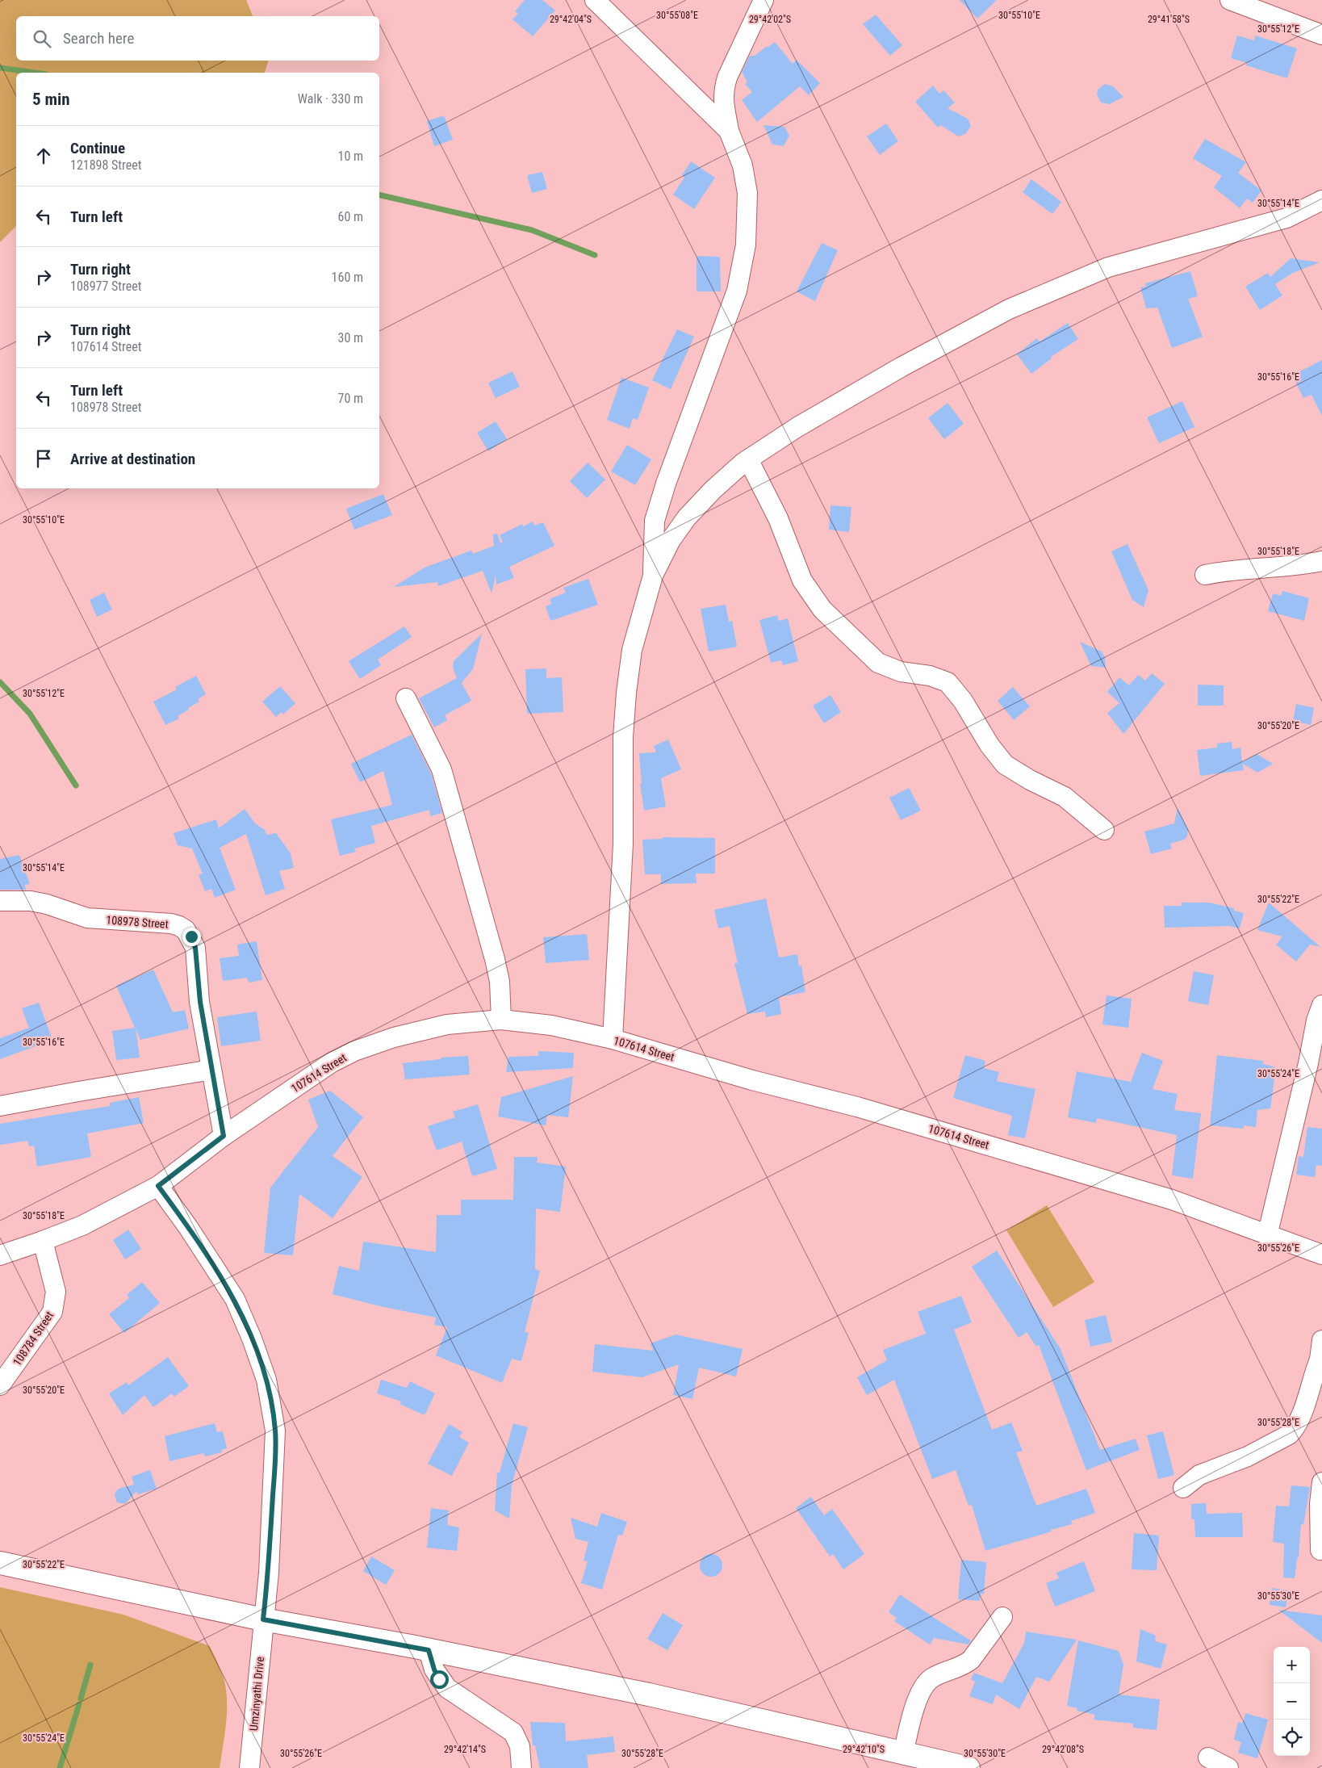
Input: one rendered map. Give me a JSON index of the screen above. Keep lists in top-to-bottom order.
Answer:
{
  "streets": {
    "street": [
      "108978 Street",
      "107614 Street",
      "108784 Street",
      "Umzinyathi Drive"
    ]
  },
  "crossings": [
    ["108978 Street", "107614 Street"],
    ["107614 Street", "108784 Street"],
    ["107614 Street", "Umzinyathi Drive"]
  ],
  "page": {
    "search": "Search here",
    "heading": ["5 min", "Walk · 330 m"],
    "list": [
      ["Continue", "121898 Street", "10 m"],
      ["Turn left", "60 m"],
      ["Turn right", "108977 Street", "160 m"],
      ["Turn right", "107614 Street", "30 m"],
      ["Turn left", "108978 Street", "70 m"],
      "Arrive at destination"
    ],
    "map_buttons": ["+", "−"]
  },
  "coordinates": [
    "30°55'08\"E",
    "30°55'10\"E",
    "29°42'04\"S",
    "29°42'02\"S",
    "29°41'58\"S",
    "30°55'12\"E",
    "30°55'14\"E",
    "30°55'16\"E",
    "30°55'18\"E",
    "30°55'20\"E",
    "30°55'22\"E",
    "30°55'24\"E",
    "30°55'26\"E",
    "30°55'28\"E",
    "30°55'30\"E",
    "29°42'14\"S",
    "29°42'10\"S",
    "29°42'08\"S"
  ]
}
